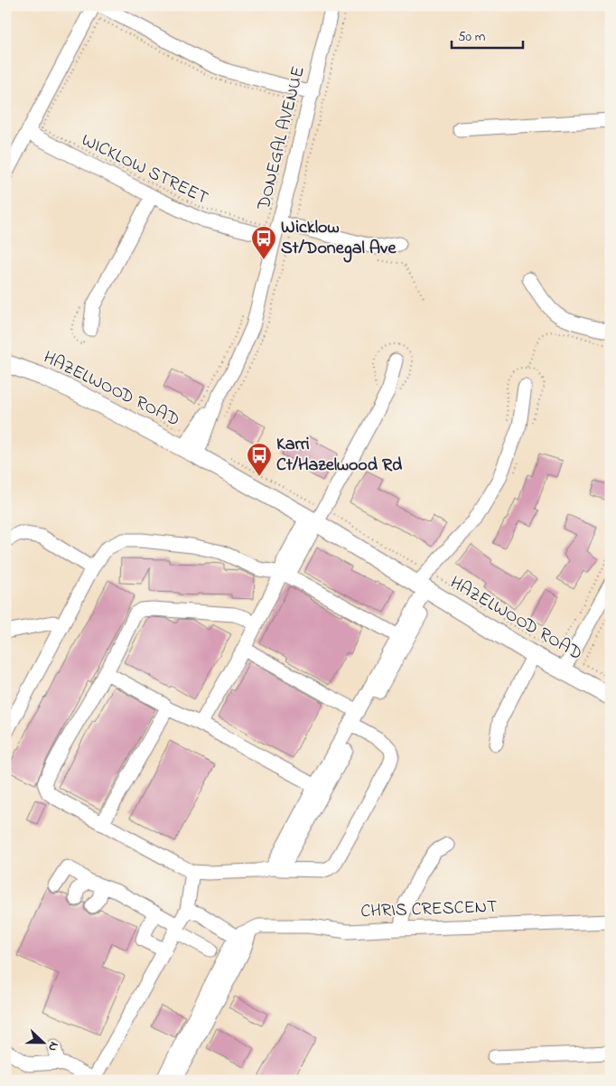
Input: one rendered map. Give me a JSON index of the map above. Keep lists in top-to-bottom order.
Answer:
{
  "streets": {
    "main road": ["HAZELWOOD ROAD"],
    "street": ["DONEGAL AVENUE", "WICKLOW STREET", "CHRIS CRESCENT"]
  },
  "crossings": [
    ["DONEGAL AVENUE", "WICKLOW STREET"],
    ["DONEGAL AVENUE", "HAZELWOOD ROAD"]
  ],
  "places": {
    "bus stop": ["Wicklow St/Donegal Ave", "Karri Ct/Hazelwood Rd"]
  },
  "scale_bar": "50 m",
  "north": "right"
}
